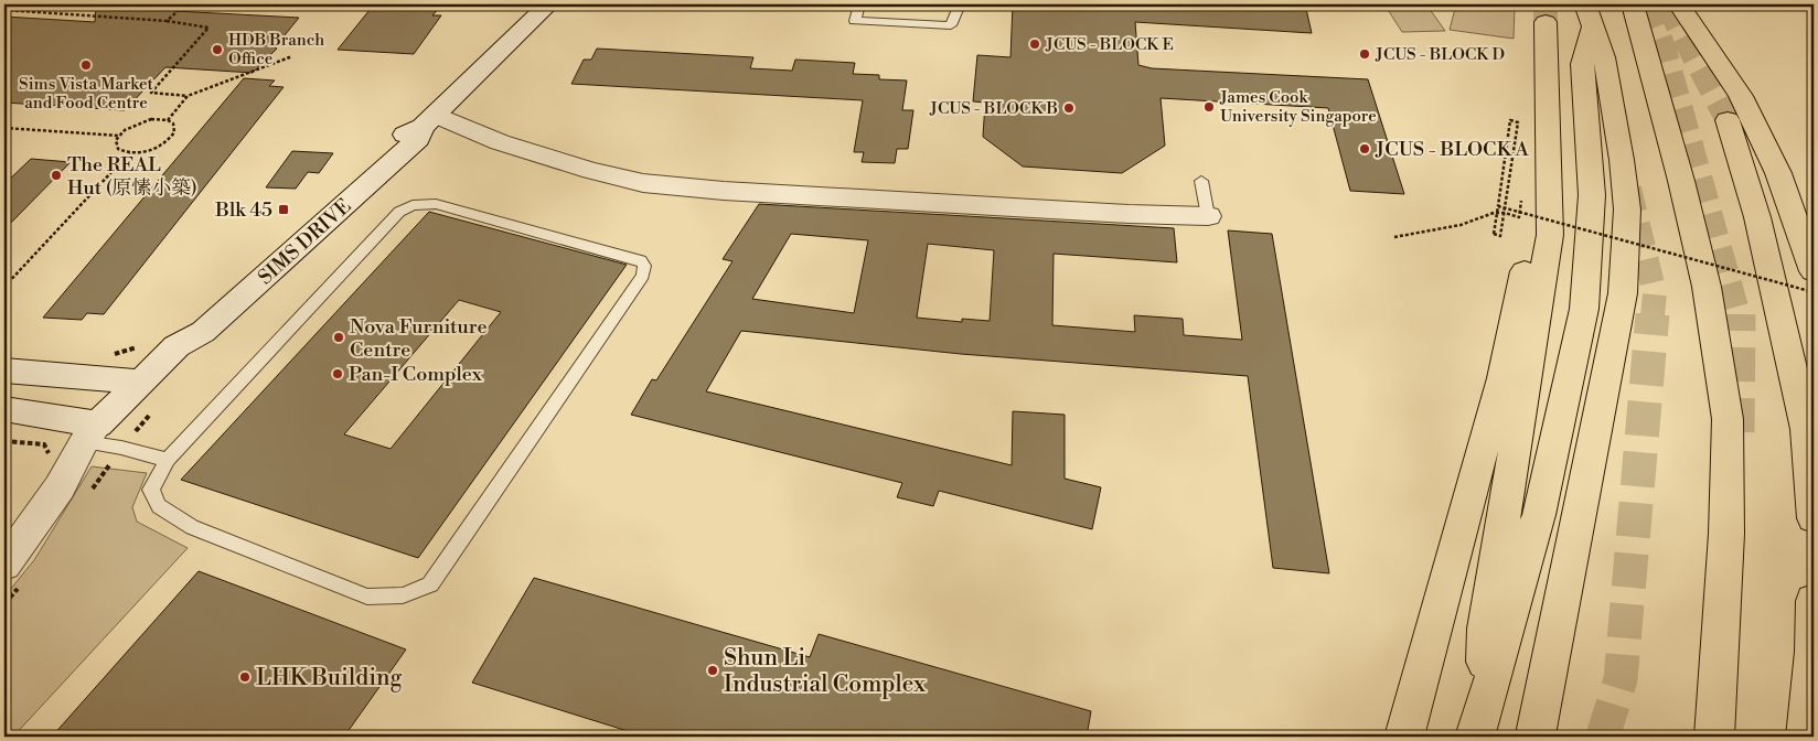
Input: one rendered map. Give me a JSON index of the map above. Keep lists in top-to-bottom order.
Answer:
{
  "streets": {
    "street": ["SIMS DRIVE"]
  },
  "places": {
    "other": [
      "JCUS - BLOCK E",
      "HDB Branch Office",
      "JCUS - BLOCK D",
      "Sims Vista Market and Food Centre",
      "James Cook University Singapore",
      "JCUS - BLOCK B",
      "JCUS - BLOCK A",
      "The REAL Hut (原愫小築)",
      "Nova Furniture Centre",
      "Pan-I Complex",
      "Shun Li Industrial Complex",
      "LHK Building"
    ],
    "transit": ["Blk 45"]
  }
}
